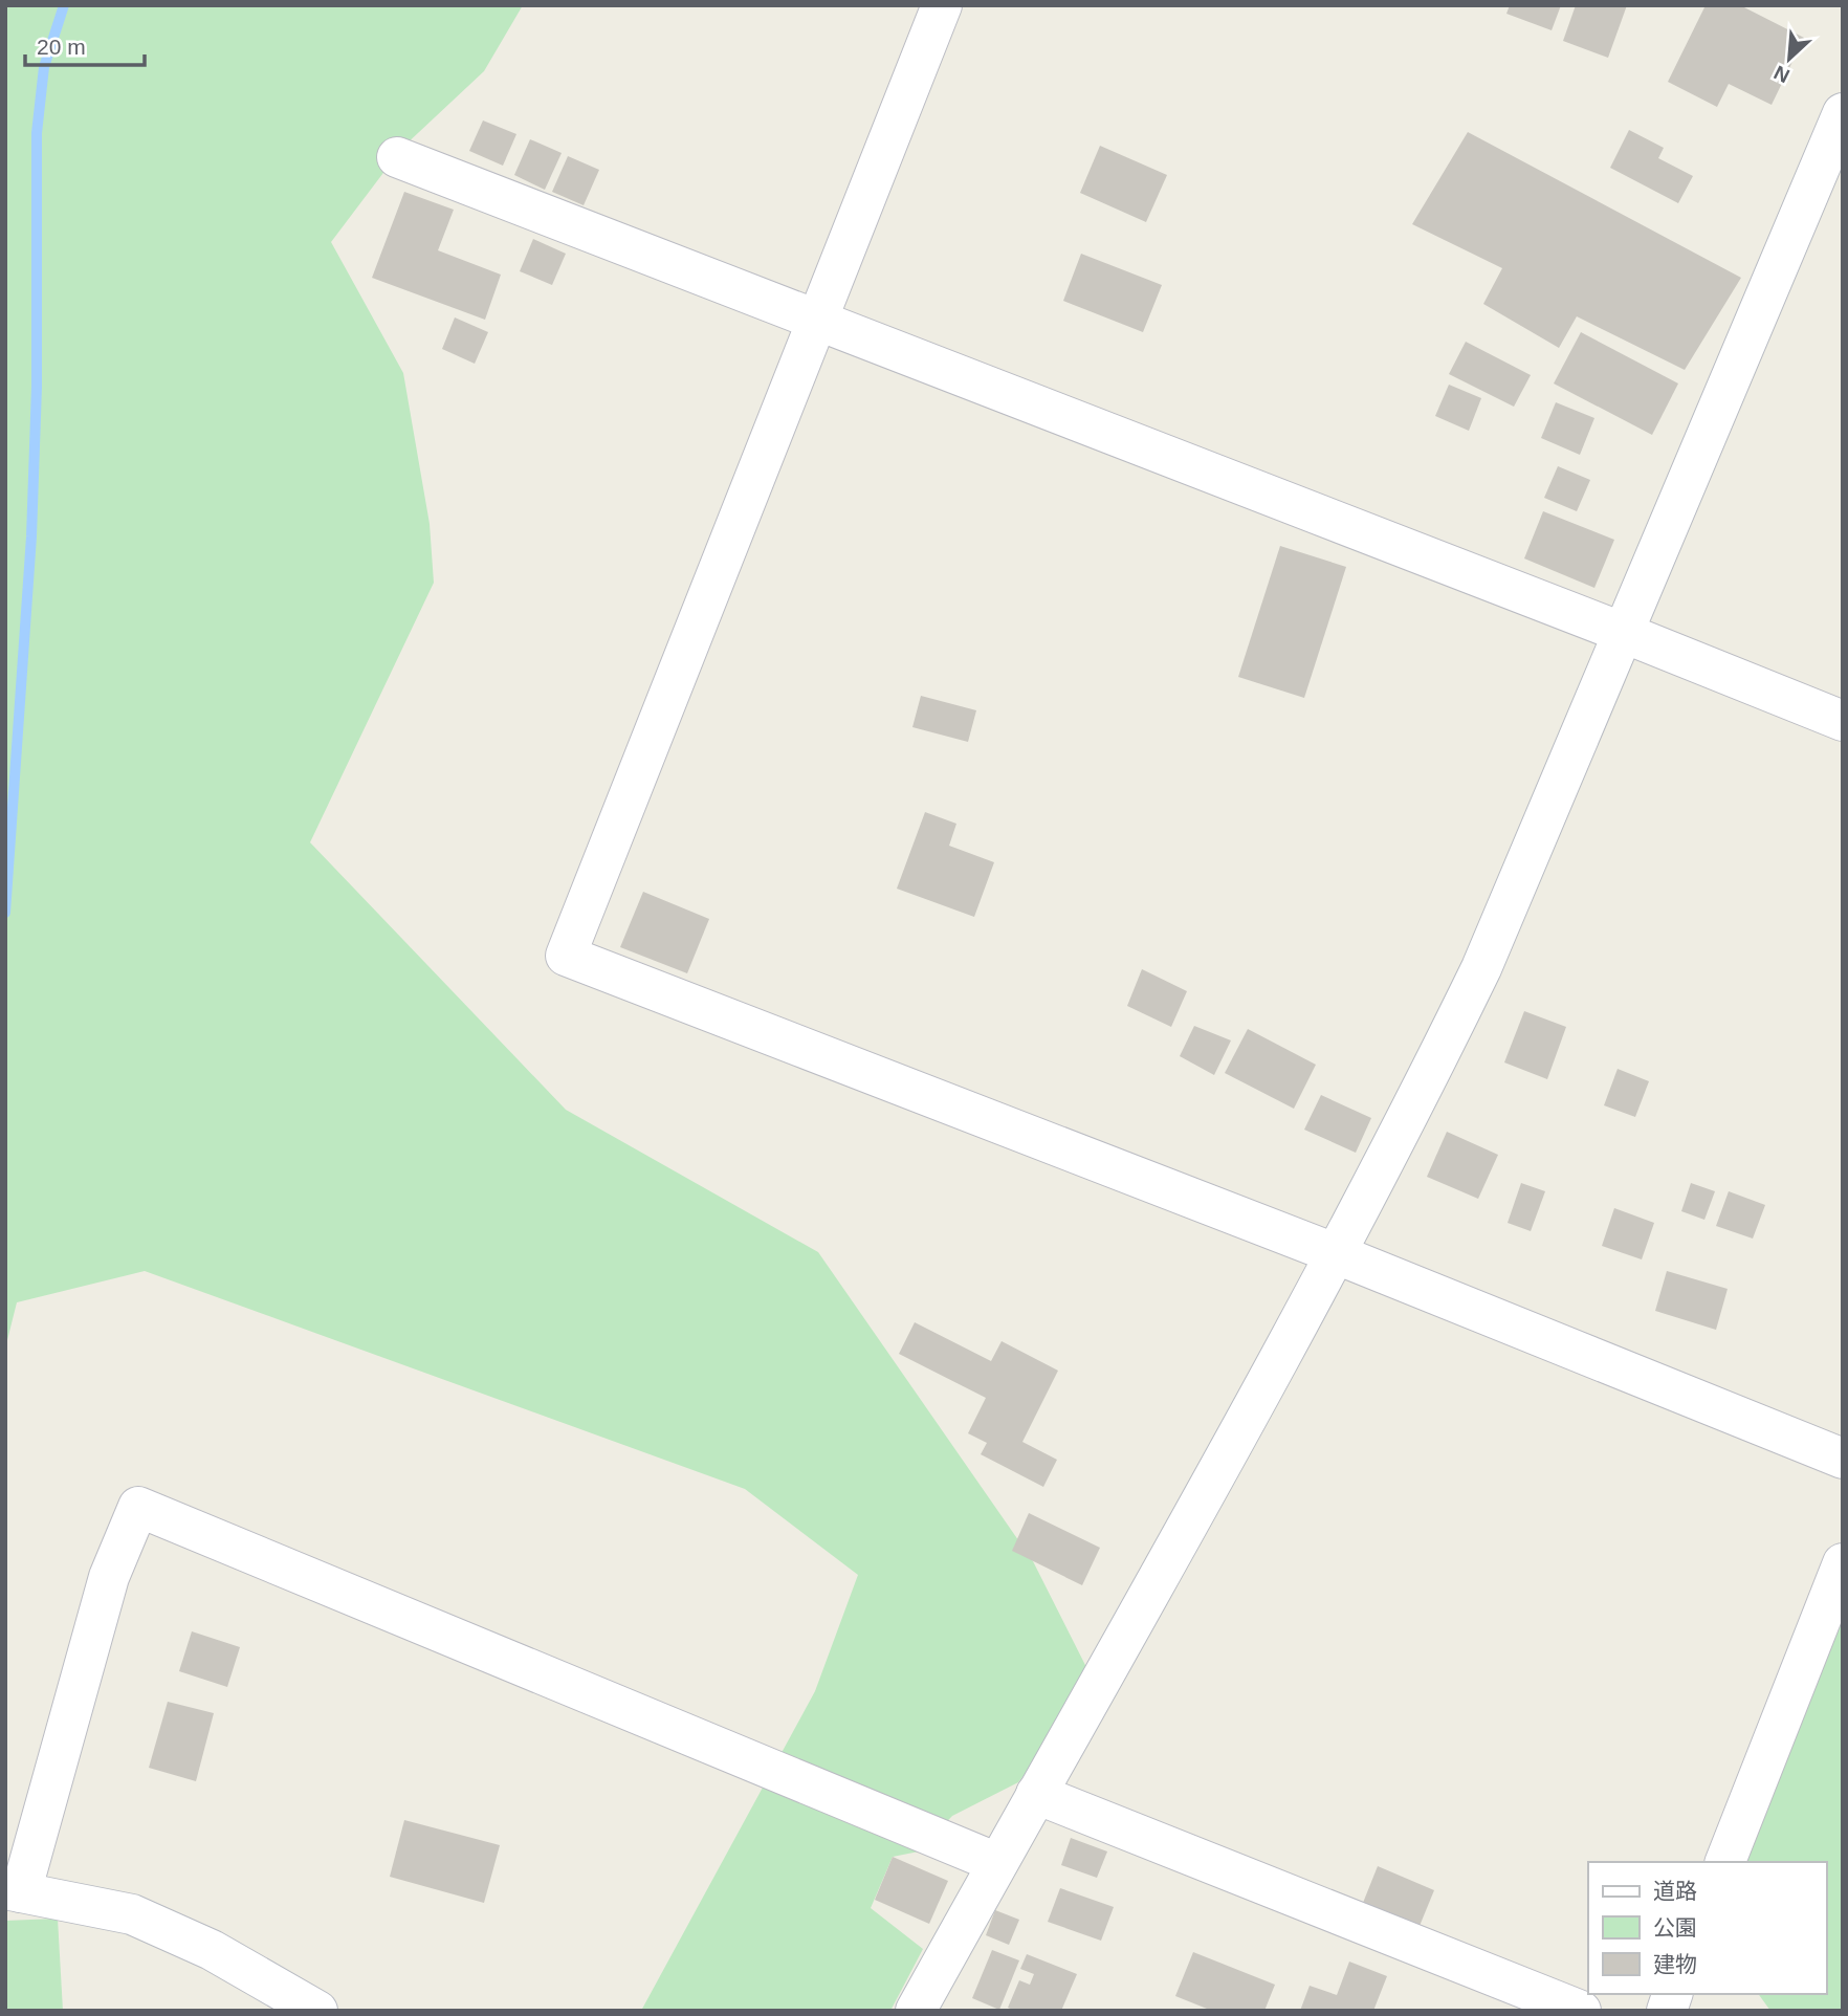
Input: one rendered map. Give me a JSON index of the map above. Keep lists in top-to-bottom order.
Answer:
{
  "legend": ["道路", "公園", "建物"],
  "scale_bar": "20 m",
  "north": "bottom left"
}
